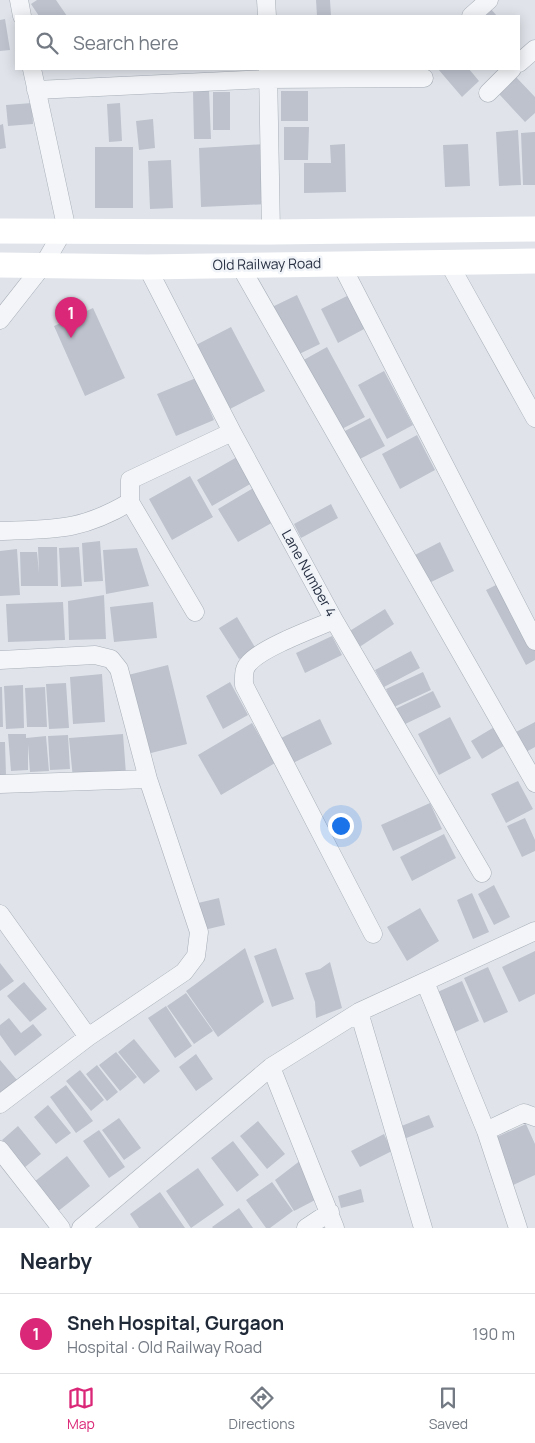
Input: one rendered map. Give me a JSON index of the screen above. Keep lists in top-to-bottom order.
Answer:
{
  "streets": {
    "main road": ["Old Railway Road"],
    "street": ["Lane Number 4"]
  },
  "crossings": [
    ["Old Railway Road", "Lane Number 4"]
  ],
  "page": {
    "search": "Search here",
    "pins": "1",
    "heading": "Nearby",
    "list": [
      {
        "mark": "1",
        "name": "Sneh Hospital, Gurgaon",
        "note": "Hospital · Old Railway Road",
        "value": "190 m"
      }
    ],
    "nav": ["Map", "Directions", "Saved"]
  }
}
